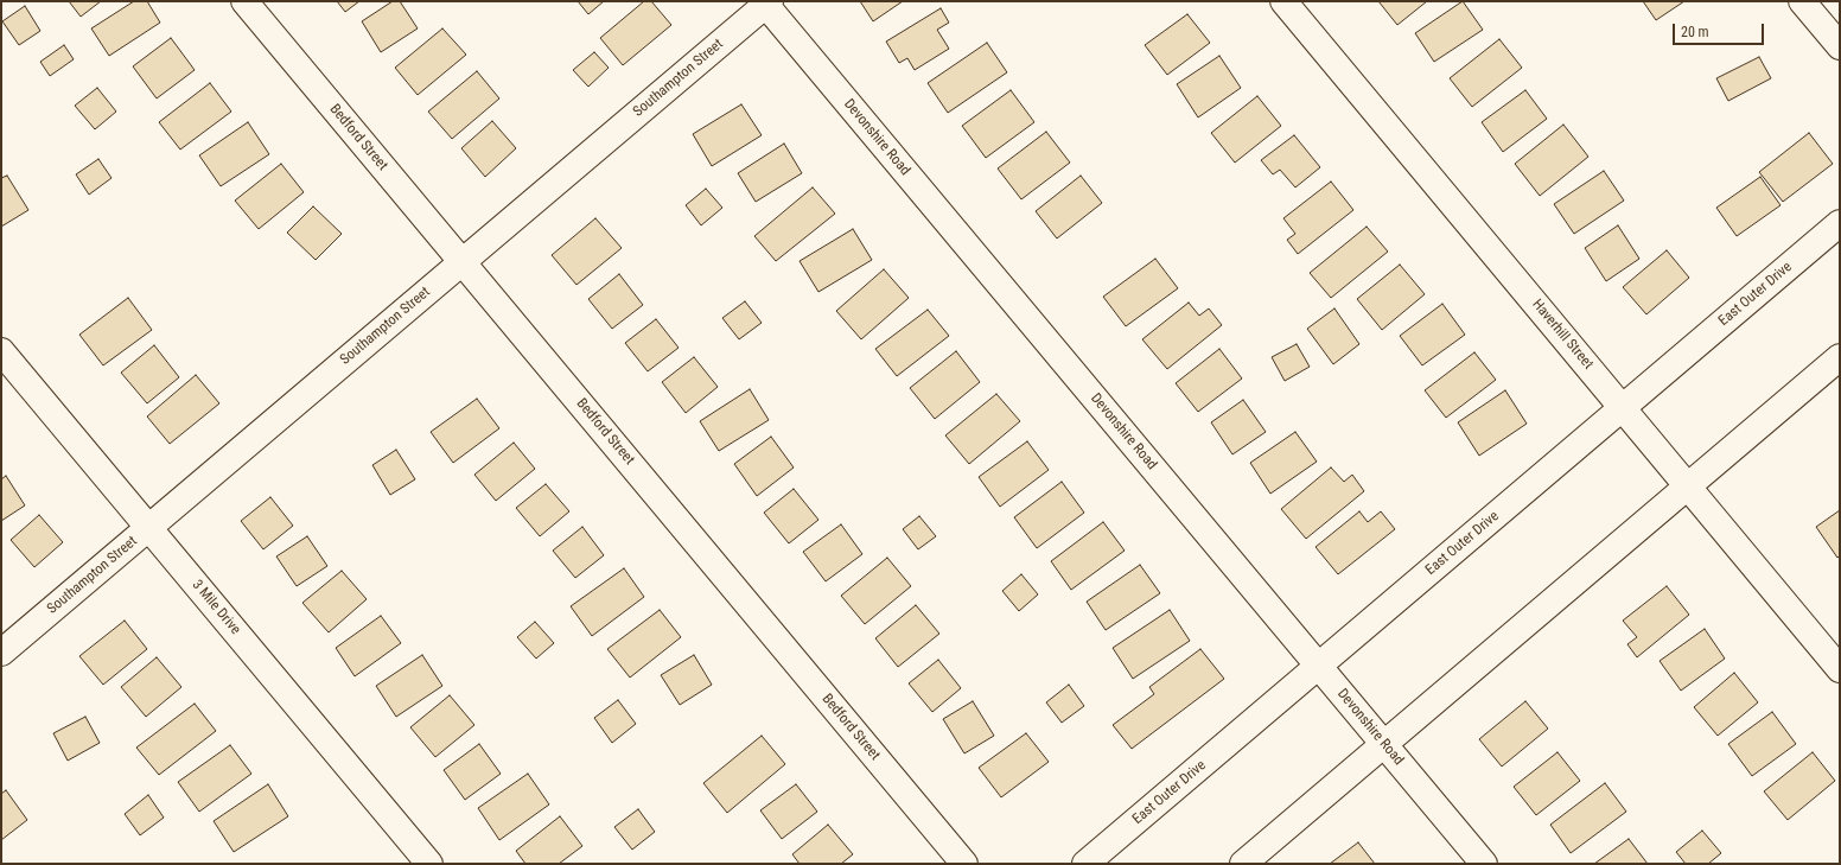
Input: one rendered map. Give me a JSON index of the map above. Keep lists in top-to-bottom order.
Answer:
{
  "streets": {
    "street": [
      "Southampton Street",
      "Bedford Street",
      "Devonshire Road",
      "East Outer Drive",
      "Haverhill Street",
      "3 Mile Drive"
    ]
  },
  "crossings": [
    ["Southampton Street", "Bedford Street"],
    ["Southampton Street", "Devonshire Road"],
    ["Southampton Street", "3 Mile Drive"],
    ["Devonshire Road", "East Outer Drive"],
    ["East Outer Drive", "Haverhill Street"]
  ],
  "scale_bar": "20 m"
}
